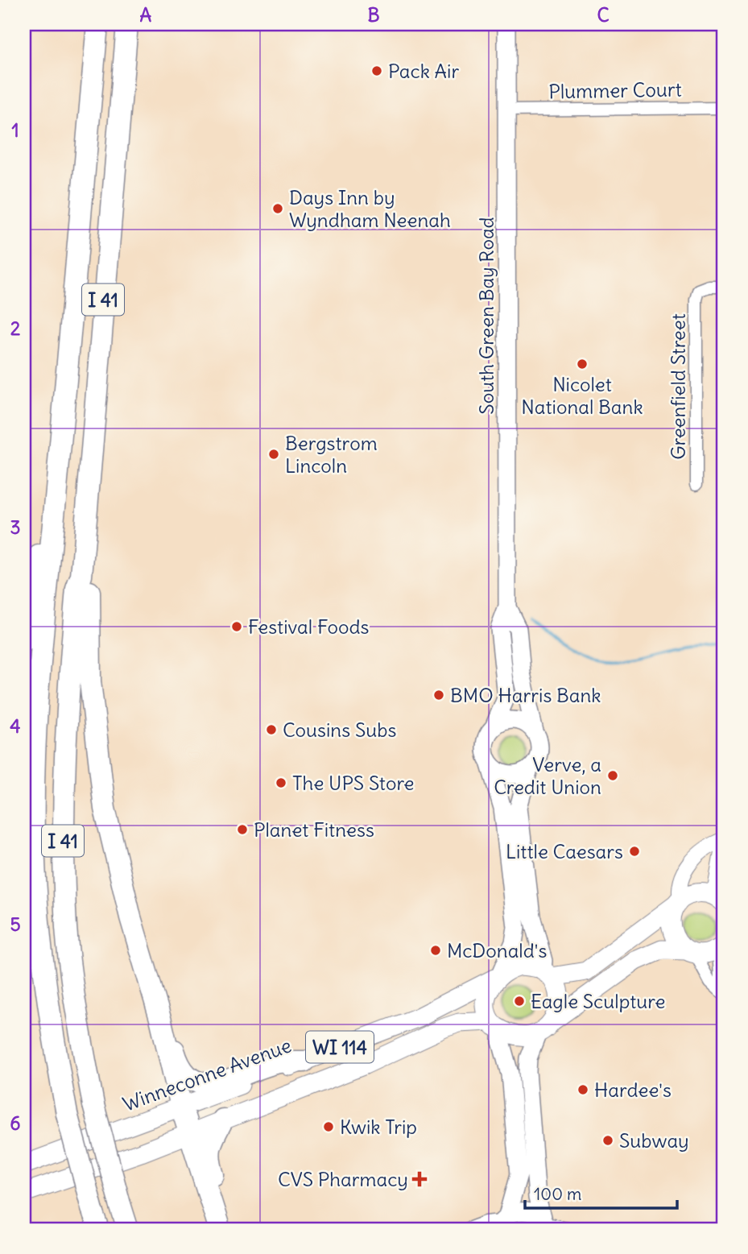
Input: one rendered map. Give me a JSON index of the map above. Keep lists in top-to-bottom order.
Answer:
{
  "streets": {
    "highway": ["I 41"],
    "main road": ["South Green Bay Road", "WI 114", "Winneconne Avenue"],
    "street": ["Plummer Court", "Greenfield Street"]
  },
  "crossings": [
    ["Plummer Court", "South Green Bay Road"],
    ["WI 114", "Winneconne Avenue"]
  ],
  "places": {
    "other": [
      "Pack Air",
      "Days Inn by Wyndham Neenah",
      "Nicolet National Bank",
      "Bergstrom Lincoln",
      "Festival Foods",
      "BMO Harris Bank",
      "Cousins Subs",
      "Verve, a Credit Union",
      "The UPS Store",
      "Planet Fitness",
      "Little Caesars",
      "McDonald's",
      "Eagle Sculpture",
      "Hardee's",
      "Kwik Trip",
      "Subway"
    ],
    "health": ["CVS Pharmacy"]
  },
  "scale_bar": "100 m",
  "grid": {
    "columns": ["A", "B", "C"],
    "rows": [
      "1",
      "2",
      "3",
      "4",
      "5",
      "6"
    ]
  }
}
